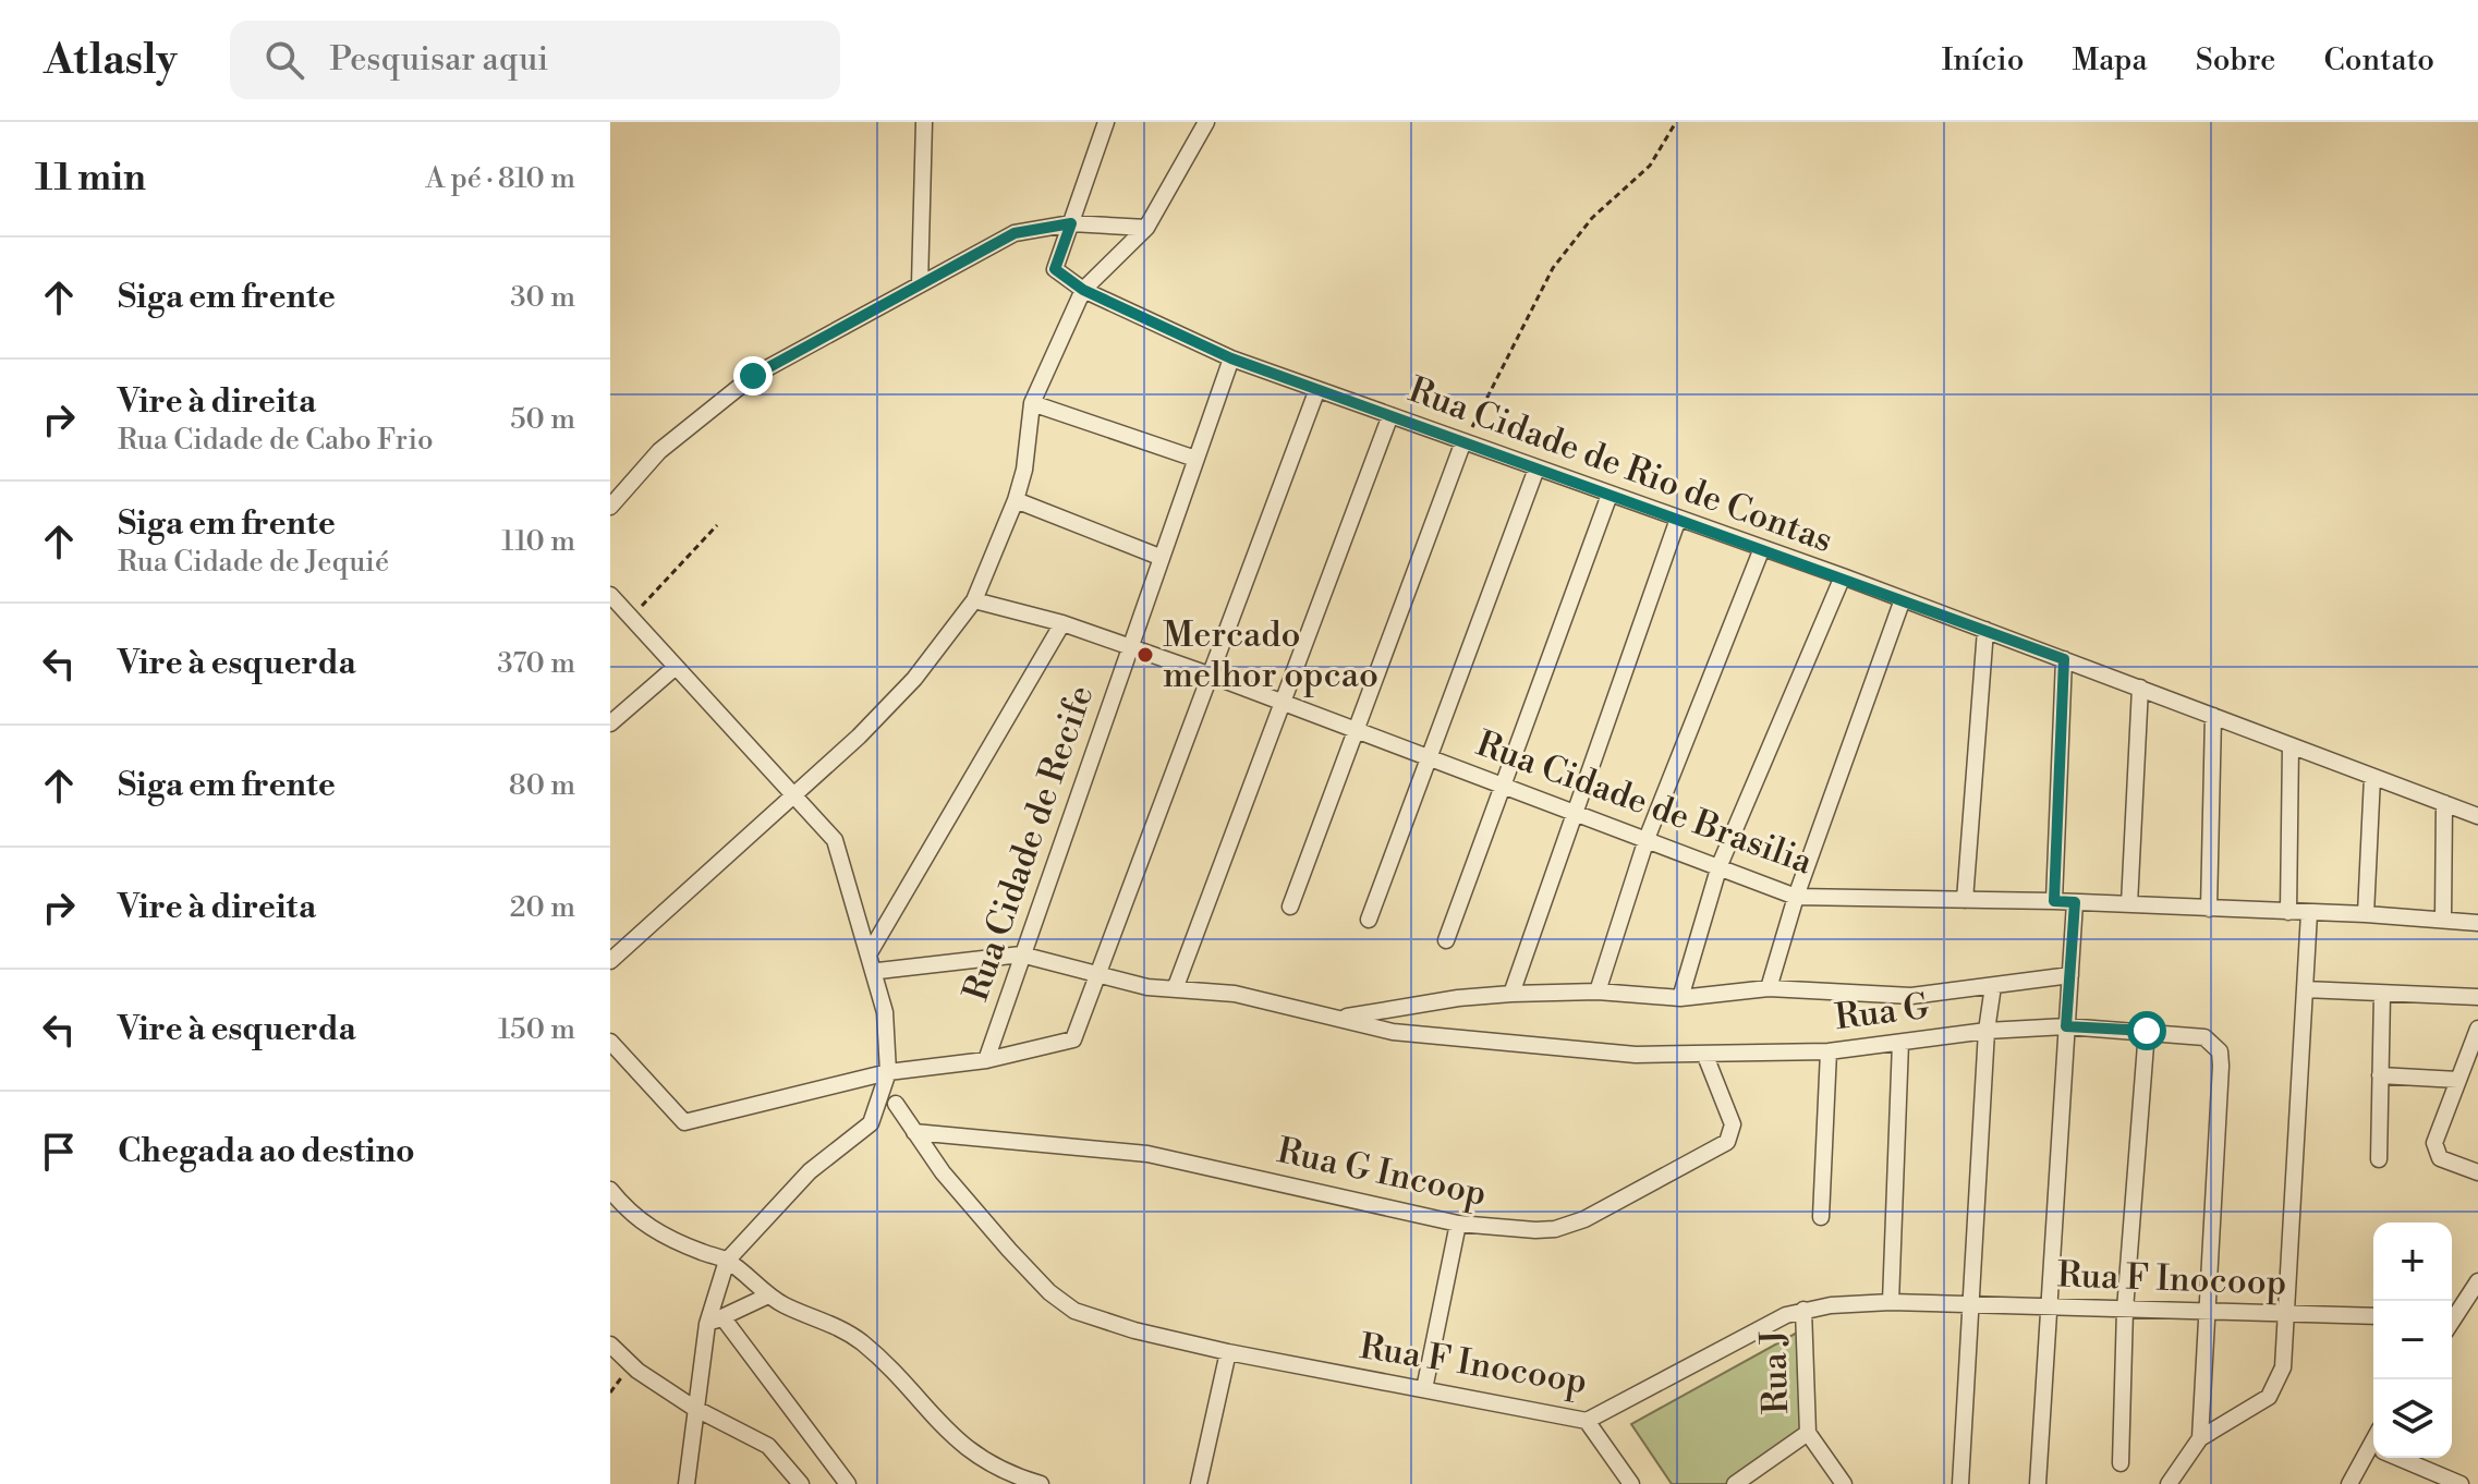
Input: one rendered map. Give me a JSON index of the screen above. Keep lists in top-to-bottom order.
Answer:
{
  "streets": {
    "street": [
      "Rua Cidade de Rio de Contas",
      "Rua Cidade de Brasilia",
      "Rua Cidade de Recife",
      "Rua G",
      "Rua G Incoop",
      "Rua F Inocoop",
      "Rua J"
    ]
  },
  "crossings": [
    ["Rua Cidade de Rio de Contas", "Rua Cidade de Recife"],
    ["Rua Cidade de Brasilia", "Rua Cidade de Recife"],
    ["Rua Cidade de Recife", "Rua G"],
    ["Rua G", "Rua G Incoop"],
    ["Rua G", "Rua F Inocoop"],
    ["Rua G Incoop", "Rua F Inocoop"],
    ["Rua F Inocoop", "Rua J"]
  ],
  "places": ["Mercado melhor opcao"],
  "page": {
    "header": "Atlasly",
    "search": "Pesquisar aqui",
    "nav": [
      "Início",
      "Mapa",
      "Sobre",
      "Contato"
    ],
    "heading": ["11 min", "A pé · 810 m"],
    "list": [
      ["Siga em frente", "30 m"],
      ["Vire à direita", "Rua Cidade de Cabo Frio", "50 m"],
      ["Siga em frente", "Rua Cidade de Jequié", "110 m"],
      ["Vire à esquerda", "370 m"],
      ["Siga em frente", "80 m"],
      ["Vire à direita", "20 m"],
      ["Vire à esquerda", "150 m"],
      "Chegada ao destino"
    ],
    "map_buttons": ["+", "−"]
  }
}
